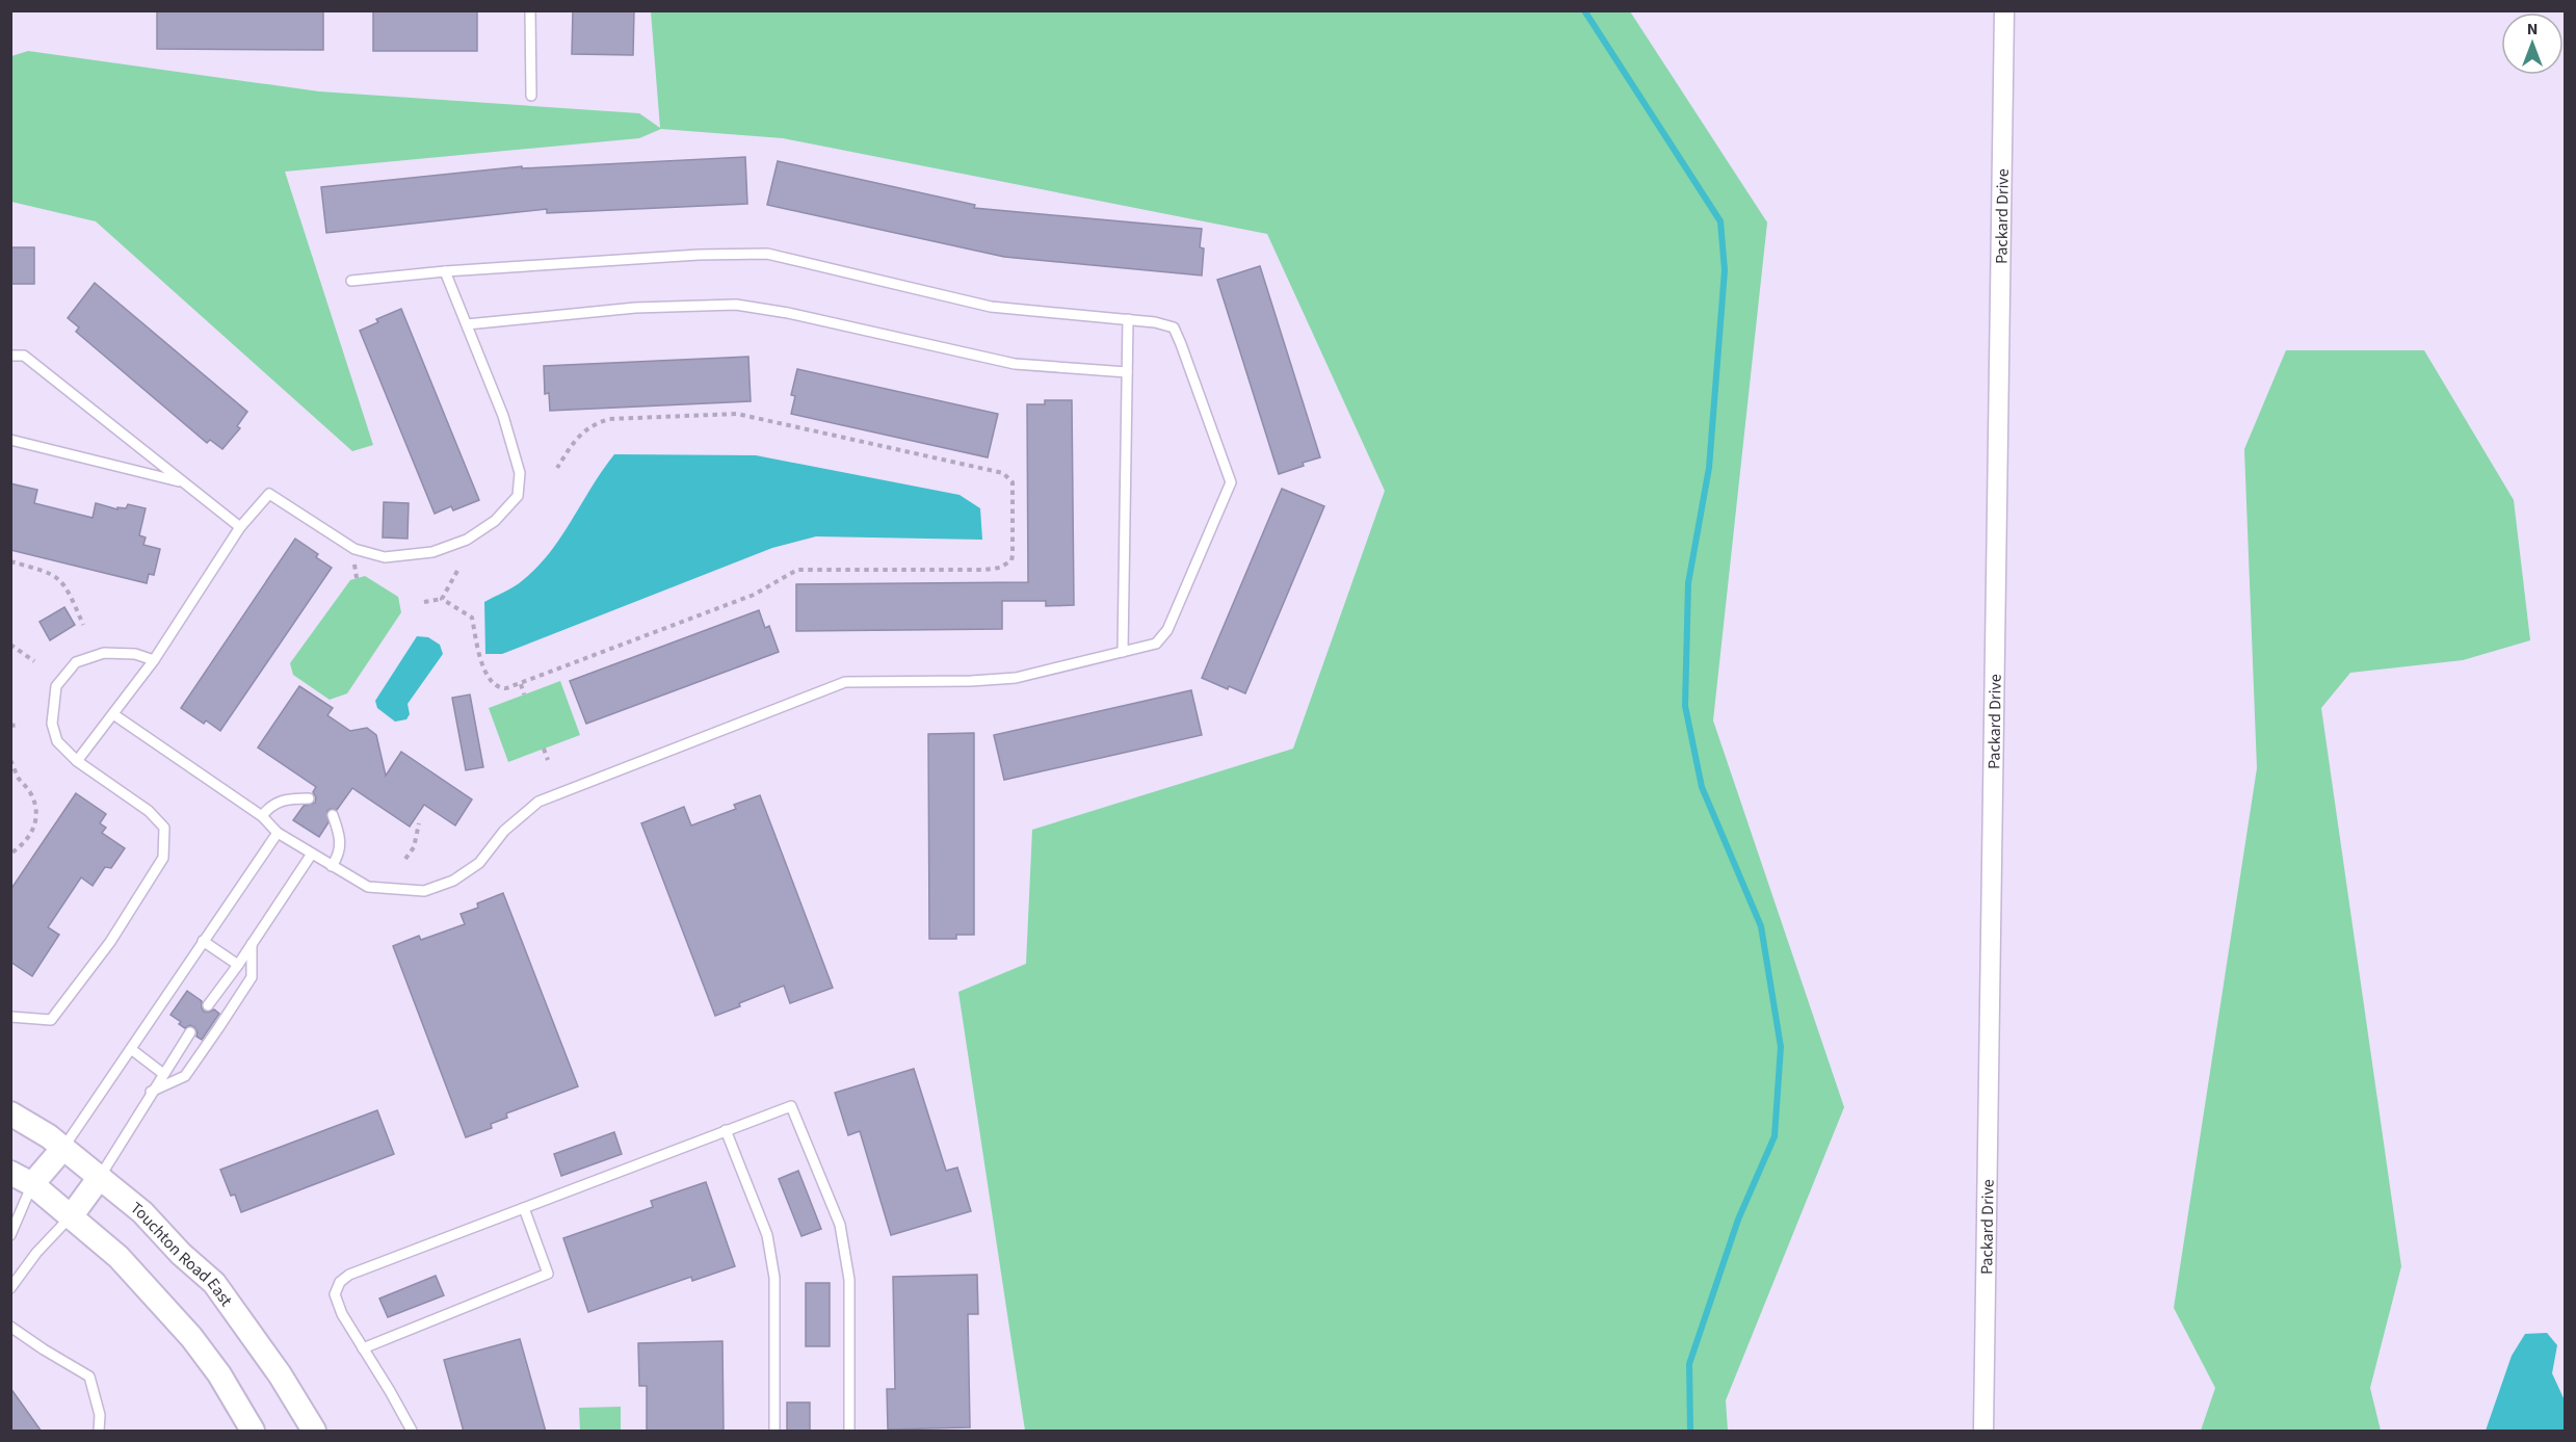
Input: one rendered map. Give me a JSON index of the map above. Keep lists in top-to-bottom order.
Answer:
{
  "streets": {
    "street": ["Packard Drive", "Touchton Road East"]
  },
  "north": "top"
}
